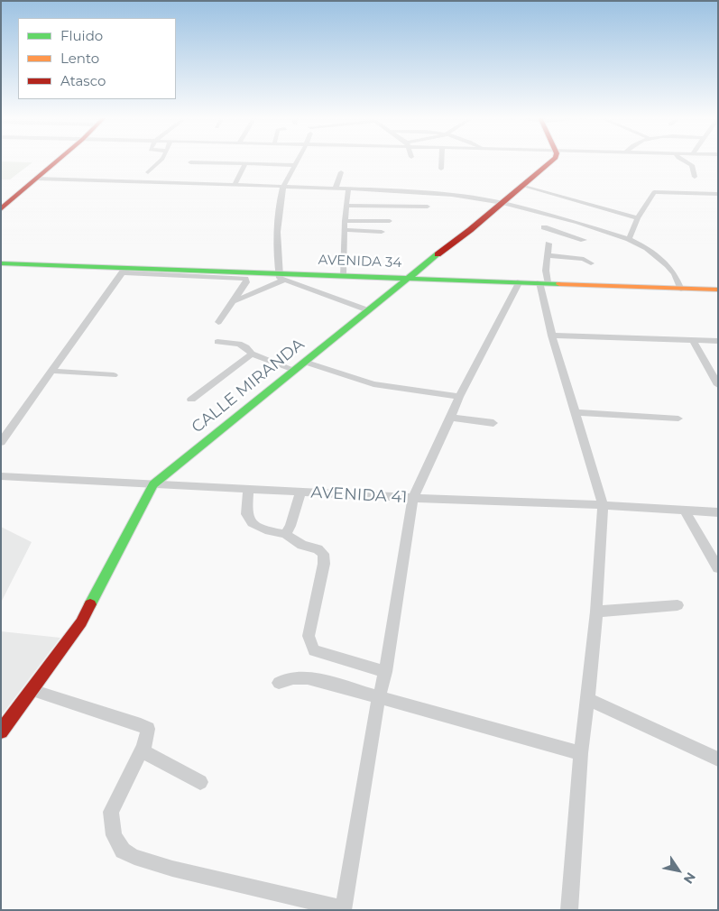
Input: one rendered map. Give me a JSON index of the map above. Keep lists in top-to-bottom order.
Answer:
{
  "streets": {
    "street": ["AVENIDA 34", "CALLE MIRANDA", "AVENIDA 41"]
  },
  "crossings": [
    ["AVENIDA 34", "CALLE MIRANDA"],
    ["CALLE MIRANDA", "AVENIDA 41"]
  ],
  "legend": ["Fluido", "Lento", "Atasco"],
  "north": "bottom right"
}
